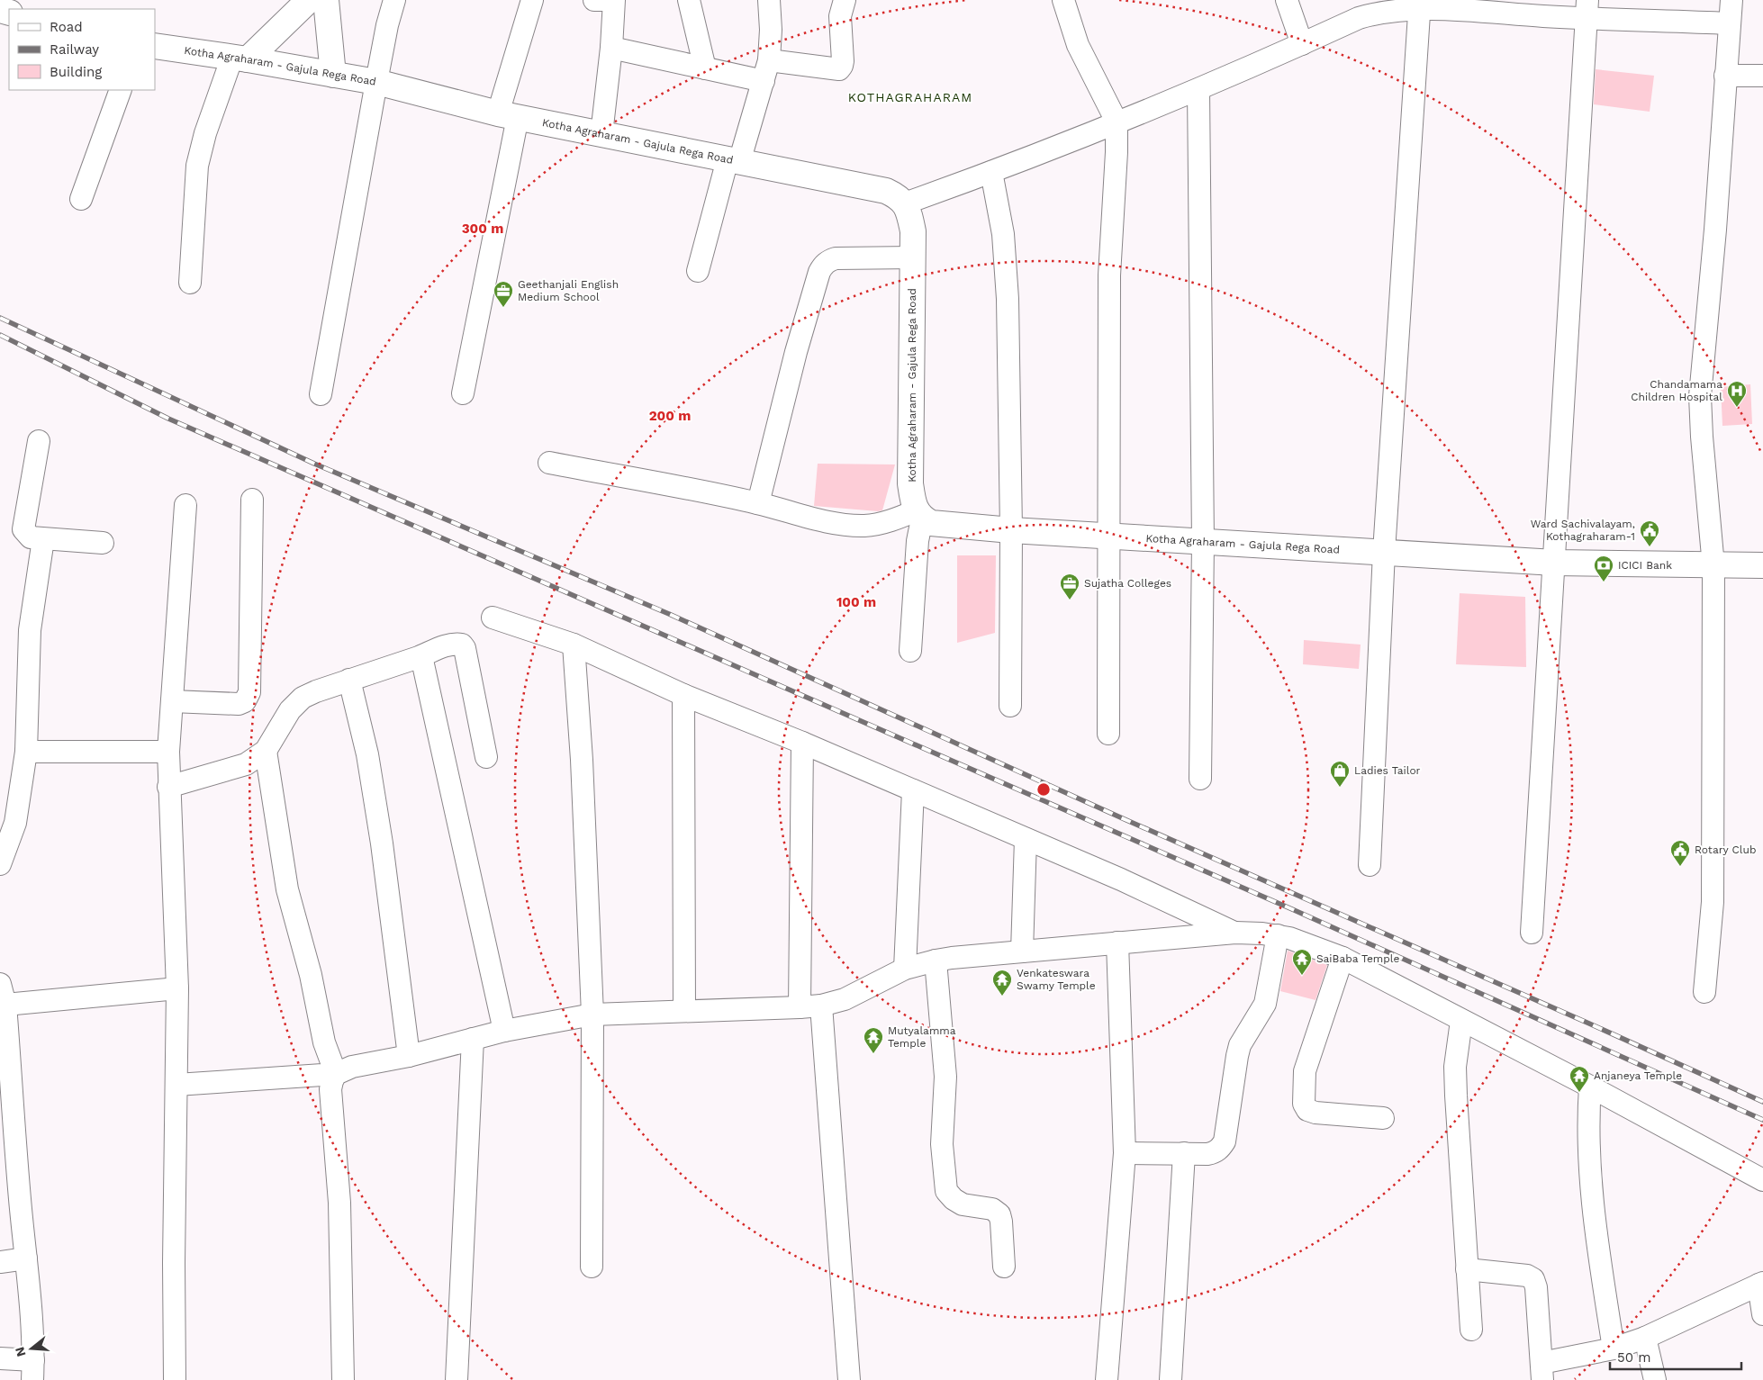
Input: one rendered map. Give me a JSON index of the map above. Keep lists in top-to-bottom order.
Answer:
{
  "streets": {
    "main road": ["Kotha Agraharam - Gajula Rega Road"]
  },
  "districts": ["KOTHAGRAHARAM"],
  "places": {
    "office": ["Geethanjali English Medium School", "Sujatha Colleges"],
    "hospital": ["Chandamama Children Hospital"],
    "public building": ["Ward Sachivalayam, Kothagraharam-1", "Rotary Club"],
    "bank": ["ICICI Bank"],
    "shop": ["Ladies Tailor"],
    "temple": [
      "SaiBaba Temple",
      "Venkateswara Swamy Temple",
      "Mutyalamma Temple",
      "Anjaneya Temple"
    ]
  },
  "legend": ["Road", "Railway", "Building"],
  "scale_bar": "50 m",
  "north": "left",
  "rings": ["300 m", "200 m", "100 m"]
}
